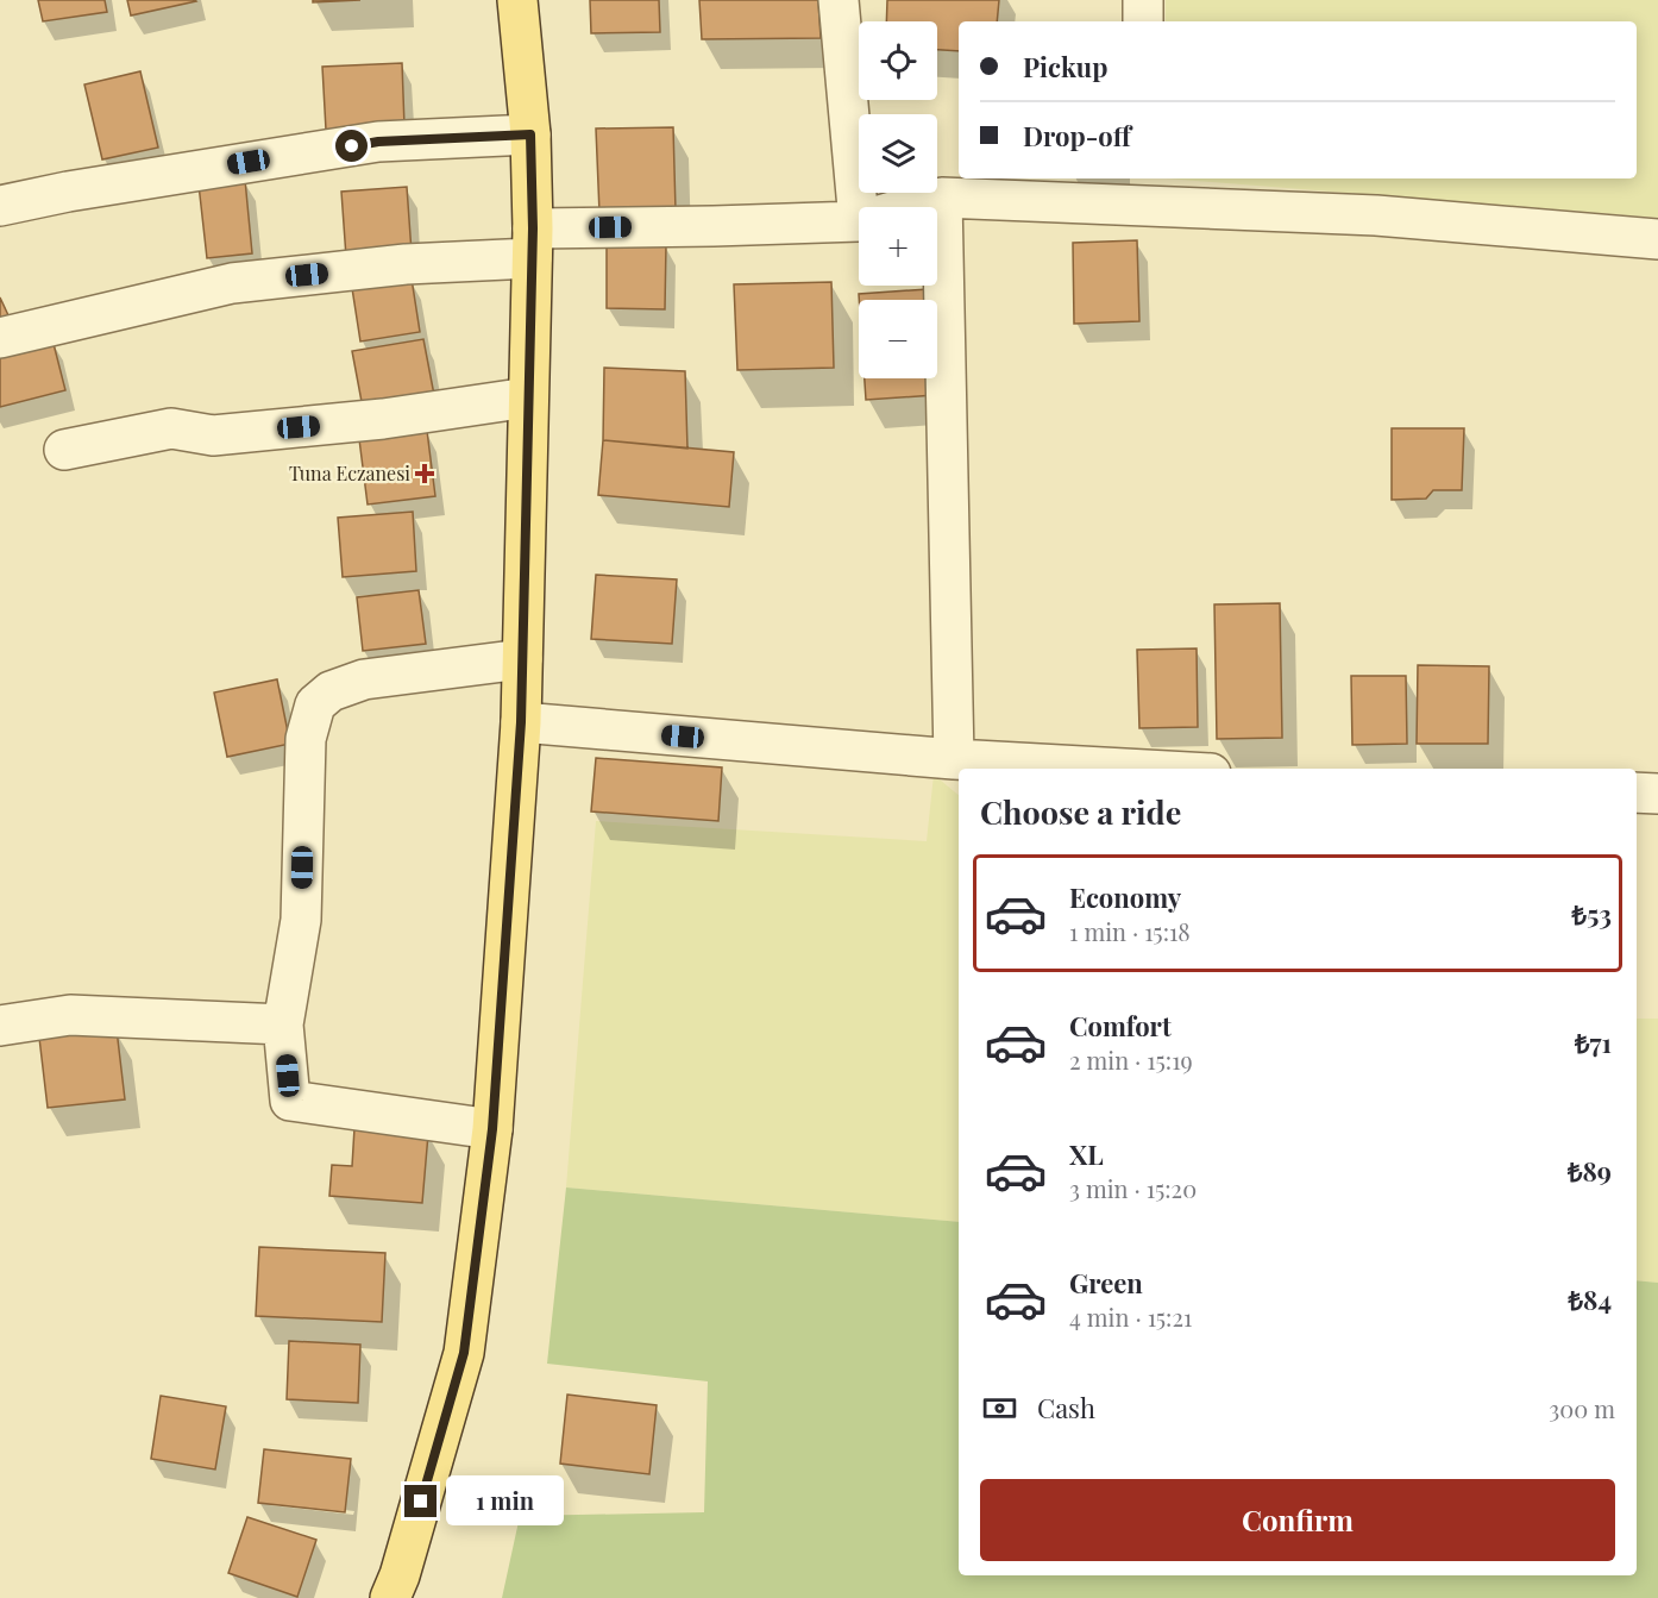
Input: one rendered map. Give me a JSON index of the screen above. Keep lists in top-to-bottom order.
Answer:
{
  "places": {
    "health": ["Tuna Eczanesi"]
  },
  "page": {
    "map_buttons": ["+", "−"],
    "banner": ["Pickup", "Drop-off"],
    "heading": "Choose a ride",
    "list": [
      {
        "name": "Economy",
        "note": "1 min · 15:18",
        "value": "₺53"
      },
      {
        "name": "Comfort",
        "note": "2 min · 15:19",
        "value": "₺71"
      },
      {
        "name": "XL",
        "note": "3 min · 15:20",
        "value": "₺89"
      },
      {
        "name": "Green",
        "note": "4 min · 15:21",
        "value": "₺84"
      }
    ],
    "pay": ["Cash", "300 m"],
    "buttons": "Confirm",
    "bubble": "1 min"
  }
}
